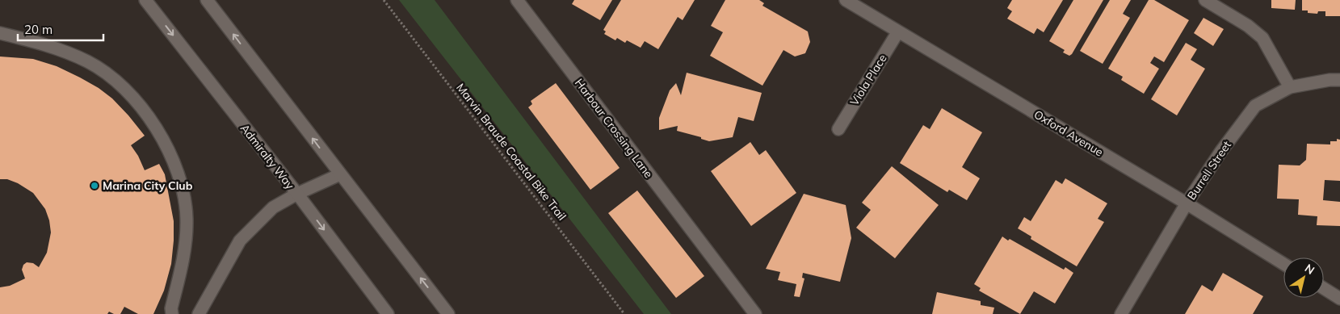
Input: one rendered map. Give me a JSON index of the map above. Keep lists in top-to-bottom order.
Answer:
{
  "streets": {
    "street": [
      "Viola Place",
      "Harbour Crossing Lane",
      "Oxford Avenue",
      "Admiralty Way",
      "Burrell Street"
    ],
    "path": ["Marvin Braude Coastal Bike Trail"]
  },
  "crossings": [
    ["Viola Place", "Oxford Avenue"],
    ["Oxford Avenue", "Burrell Street"]
  ],
  "places": ["Marina City Club"],
  "scale_bar": "20 m",
  "north": "top right"
}
